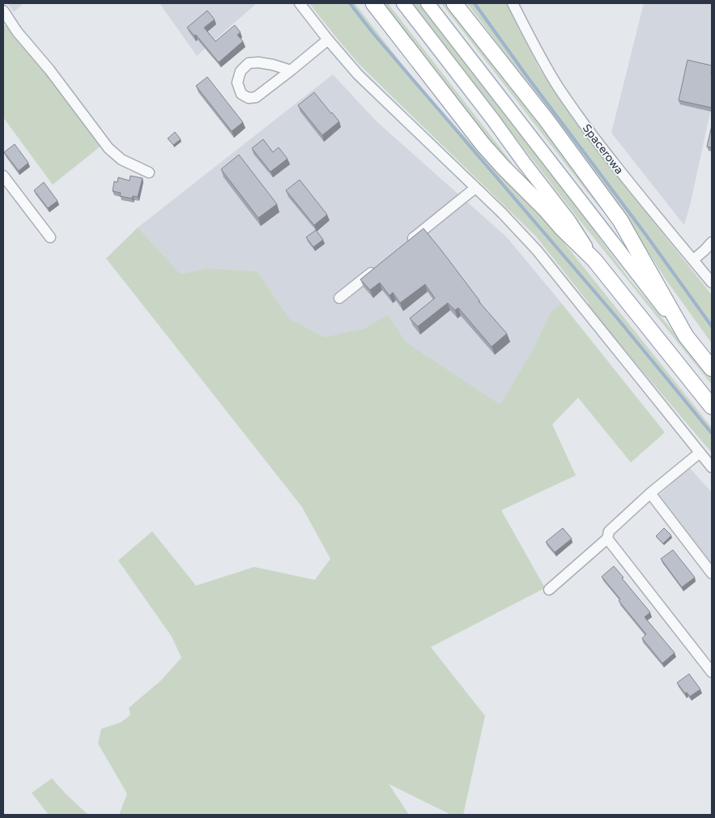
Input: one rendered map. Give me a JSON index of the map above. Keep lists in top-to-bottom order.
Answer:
{
  "streets": {
    "street": ["Spacerowa"]
  }
}
